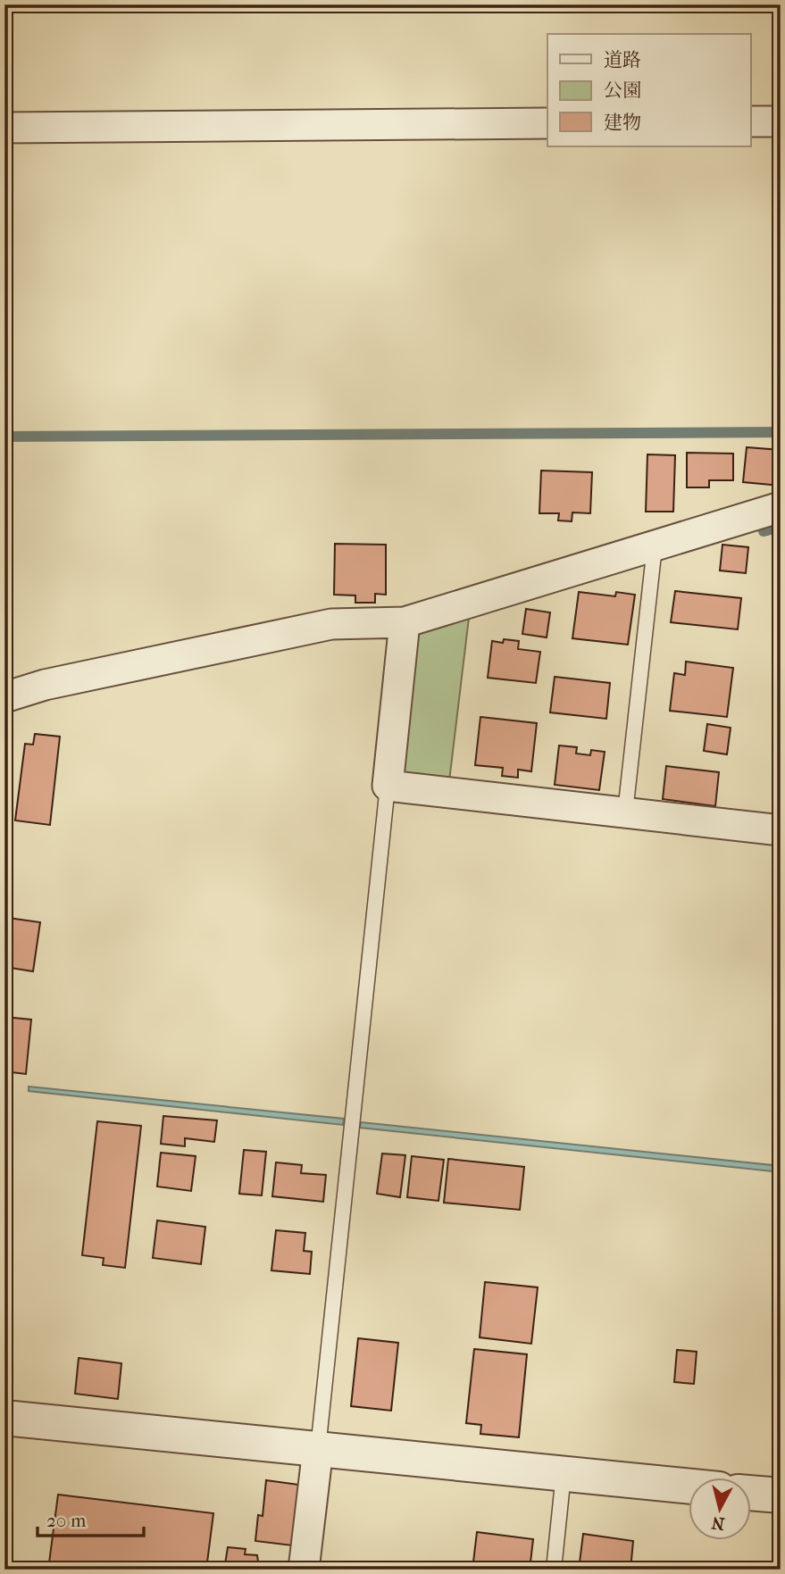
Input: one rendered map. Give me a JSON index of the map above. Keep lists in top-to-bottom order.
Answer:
{
  "legend": ["道路", "公園", "建物"],
  "scale_bar": "20 m",
  "north": "bottom"
}
